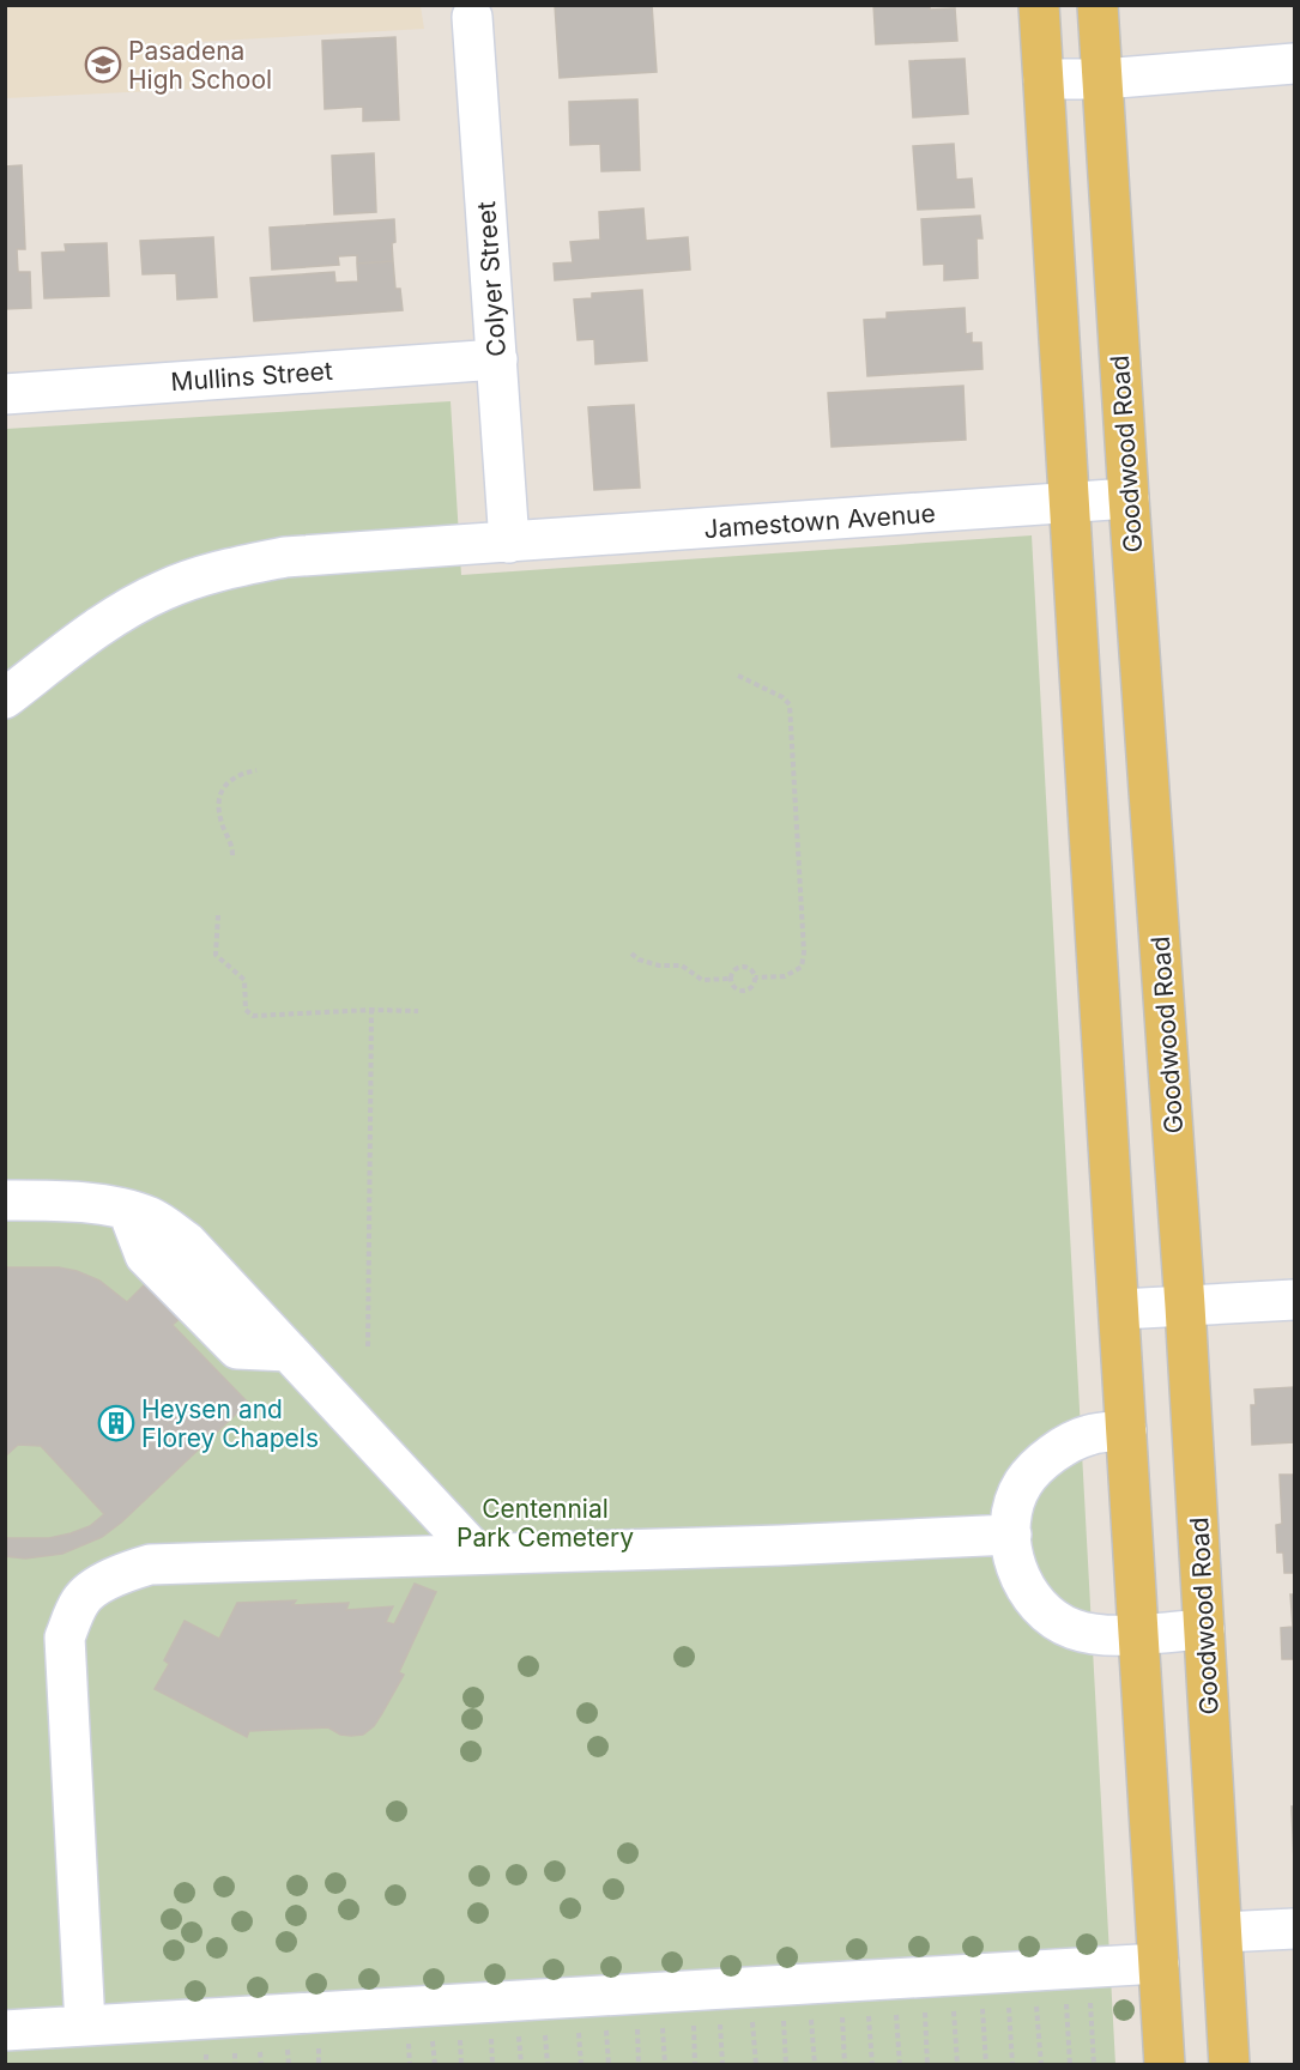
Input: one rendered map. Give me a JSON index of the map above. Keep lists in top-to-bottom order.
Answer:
{
  "streets": {
    "main road": ["Goodwood Road"],
    "street": ["Colyer Street", "Mullins Street", "Jamestown Avenue"]
  },
  "crossings": [
    ["Colyer Street", "Mullins Street"],
    ["Colyer Street", "Jamestown Avenue"],
    ["Goodwood Road", "Jamestown Avenue"]
  ],
  "parks": ["Centennial Park Cemetery"],
  "places": {
    "school or university": ["Pasadena High School"],
    "building": ["Heysen and Florey Chapels"]
  }
}
